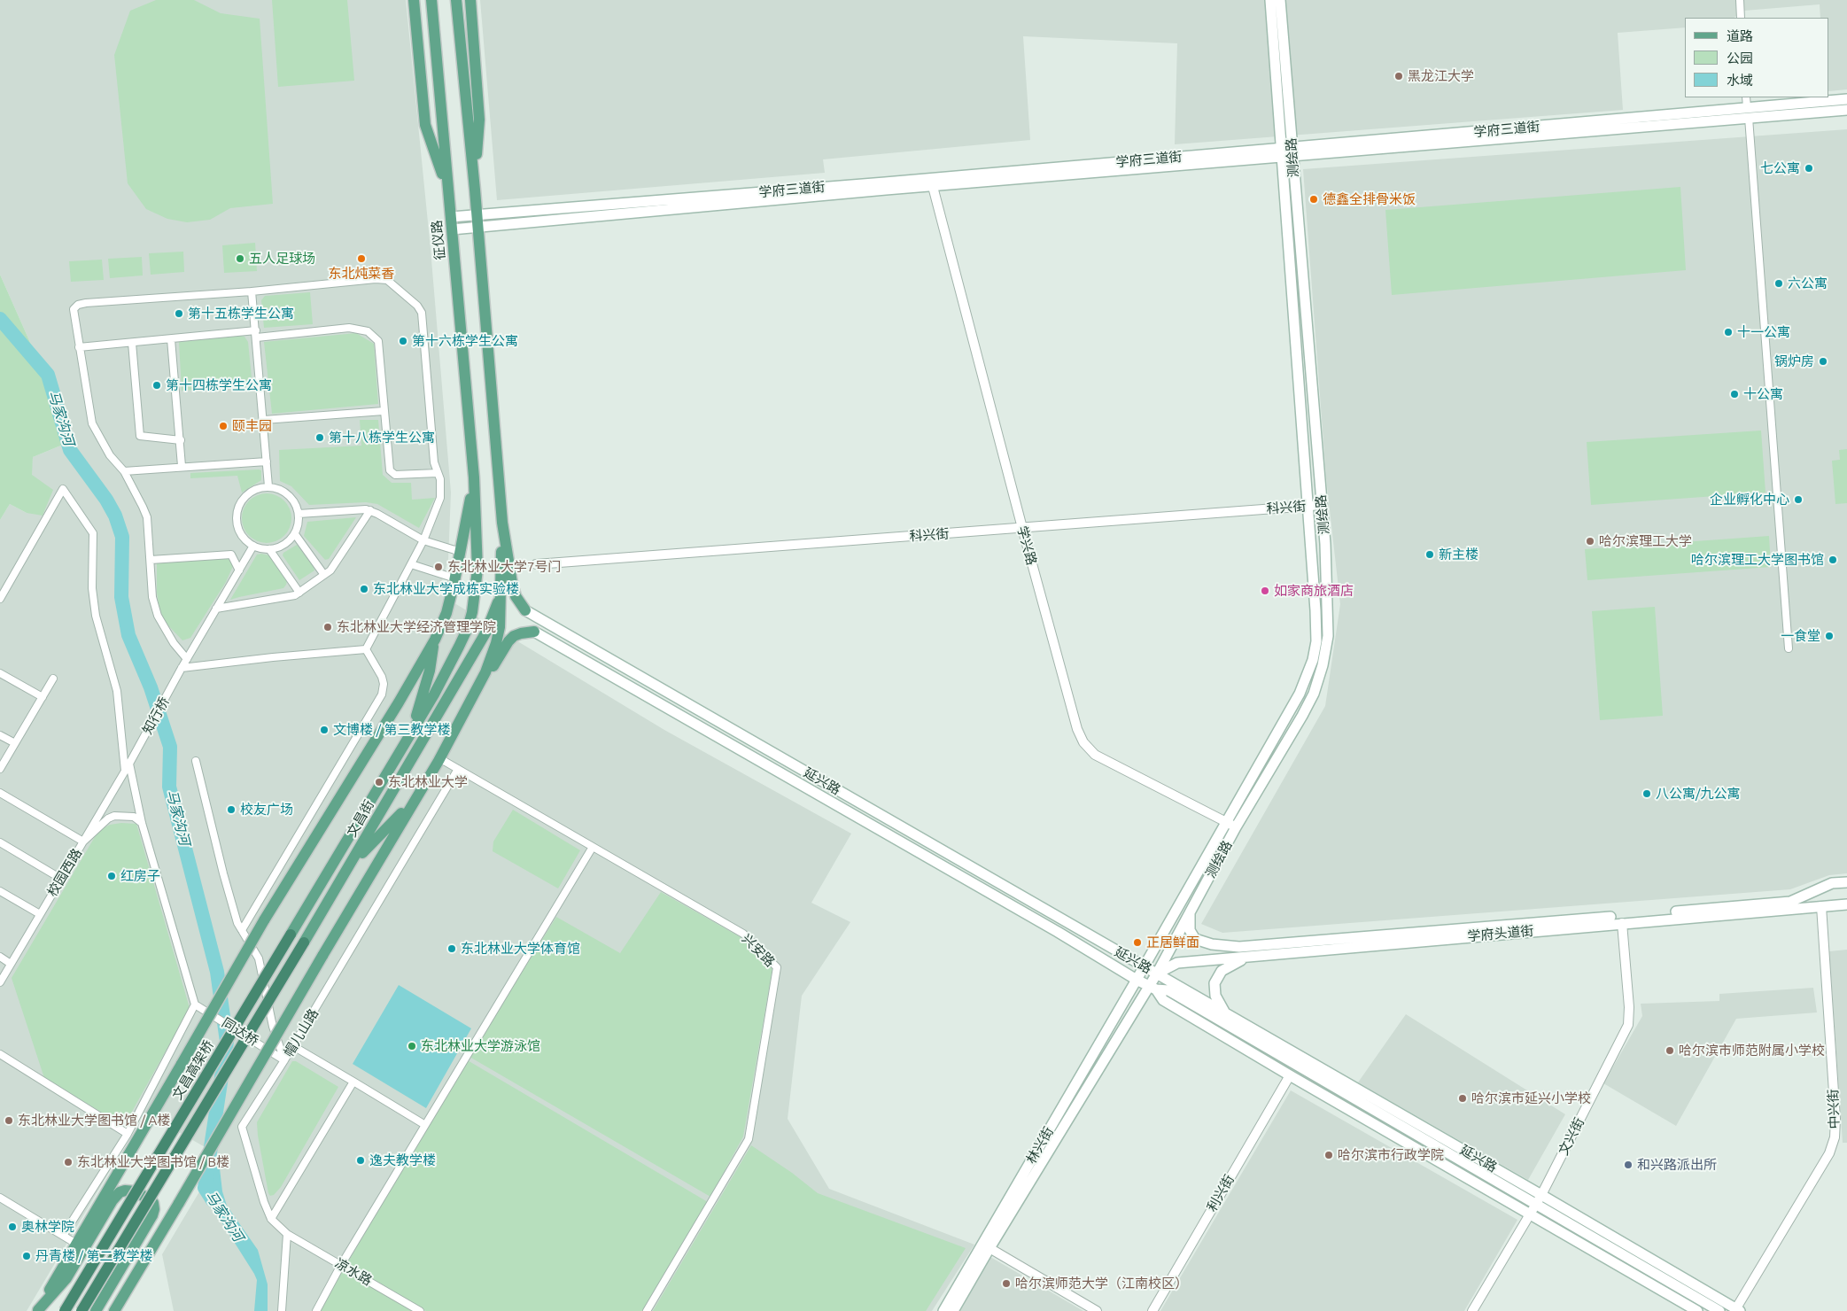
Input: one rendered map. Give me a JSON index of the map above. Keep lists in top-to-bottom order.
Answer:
{
  "streets": {
    "highway": ["文昌高架桥"],
    "main road": [
      "学府三道街",
      "测绘路",
      "征仪路",
      "延兴路",
      "文昌街",
      "学府头道街",
      "林兴街"
    ],
    "street": [
      "科兴街",
      "学兴路",
      "知行桥",
      "校园西路",
      "兴安路",
      "同达桥",
      "帽儿山路",
      "中兴街",
      "文兴街",
      "利兴街",
      "凉水路"
    ]
  },
  "crossings": [
    ["学府三道街", "测绘路"],
    ["学府三道街", "征仪路"],
    ["学府三道街", "学兴路"],
    ["测绘路", "科兴街"],
    ["测绘路", "学兴路"],
    ["测绘路", "延兴路"],
    ["测绘路", "学府头道街"],
    ["测绘路", "林兴街"],
    ["征仪路", "文昌街"],
    ["科兴街", "学兴路"],
    ["知行桥", "校园西路"],
    ["延兴路", "学府头道街"],
    ["延兴路", "中兴街"],
    ["延兴路", "文兴街"],
    ["延兴路", "林兴街"],
    ["延兴路", "利兴街"],
    ["文昌街", "文昌高架桥"],
    ["学府头道街", "中兴街"],
    ["学府头道街", "文兴街"],
    ["兴安路", "帽儿山路"],
    ["同达桥", "帽儿山路"],
    ["帽儿山路", "凉水路"]
  ],
  "water": ["马家沟河"],
  "places": [
    "黑龙江大学",
    "七公寓",
    "德鑫全排骨米饭",
    "五人足球场",
    "东北炖菜香",
    "六公寓",
    "第十五栋学生公寓",
    "十一公寓",
    "第十六栋学生公寓",
    "锅炉房",
    "第十四栋学生公寓",
    "十公寓",
    "颐丰园",
    "第十八栋学生公寓",
    "企业孵化中心",
    "哈尔滨理工大学",
    "新主楼",
    "哈尔滨理工大学图书馆",
    "东北林业大学7号门",
    "东北林业大学成栋实验楼",
    "如家商旅酒店",
    "东北林业大学经济管理学院",
    "一食堂",
    "文博楼 / 第三教学楼",
    "东北林业大学",
    "八公寓/九公寓",
    "校友广场",
    "红房子",
    "正居鲜面",
    "东北林业大学体育馆",
    "东北林业大学游泳馆",
    "哈尔滨市师范附属小学校",
    "哈尔滨市延兴小学校",
    "东北林业大学图书馆 / A楼",
    "哈尔滨市行政学院",
    "逸夫教学楼",
    "东北林业大学图书馆 / B楼",
    "和兴路派出所",
    "奥林学院",
    "丹青楼 / 第二教学楼",
    "哈尔滨师范大学（江南校区）"
  ],
  "legend": ["道路", "公园", "水域"]
}
